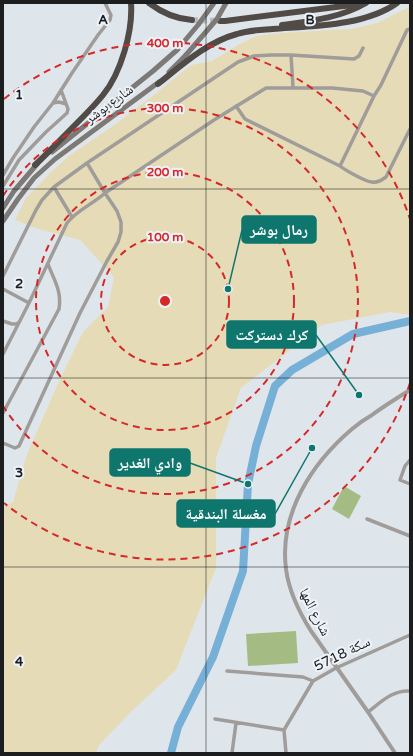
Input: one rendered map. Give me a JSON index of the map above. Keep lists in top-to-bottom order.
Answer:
{
  "streets": {
    "main road": ["شارع بوشر"],
    "street": ["شارع المها", "سكة 5718"]
  },
  "crossings": [
    ["شارع المها", "سكة 5718"]
  ],
  "places": [
    "رمال بوشر",
    "كرك دستركت",
    "مغسلة البندقية",
    "وادي الغدير"
  ],
  "grid": {
    "columns": ["A", "B"],
    "rows": [
      "1",
      "2",
      "3",
      "4"
    ]
  },
  "rings": [
    "400 m",
    "300 m",
    "200 m",
    "100 m"
  ]
}
